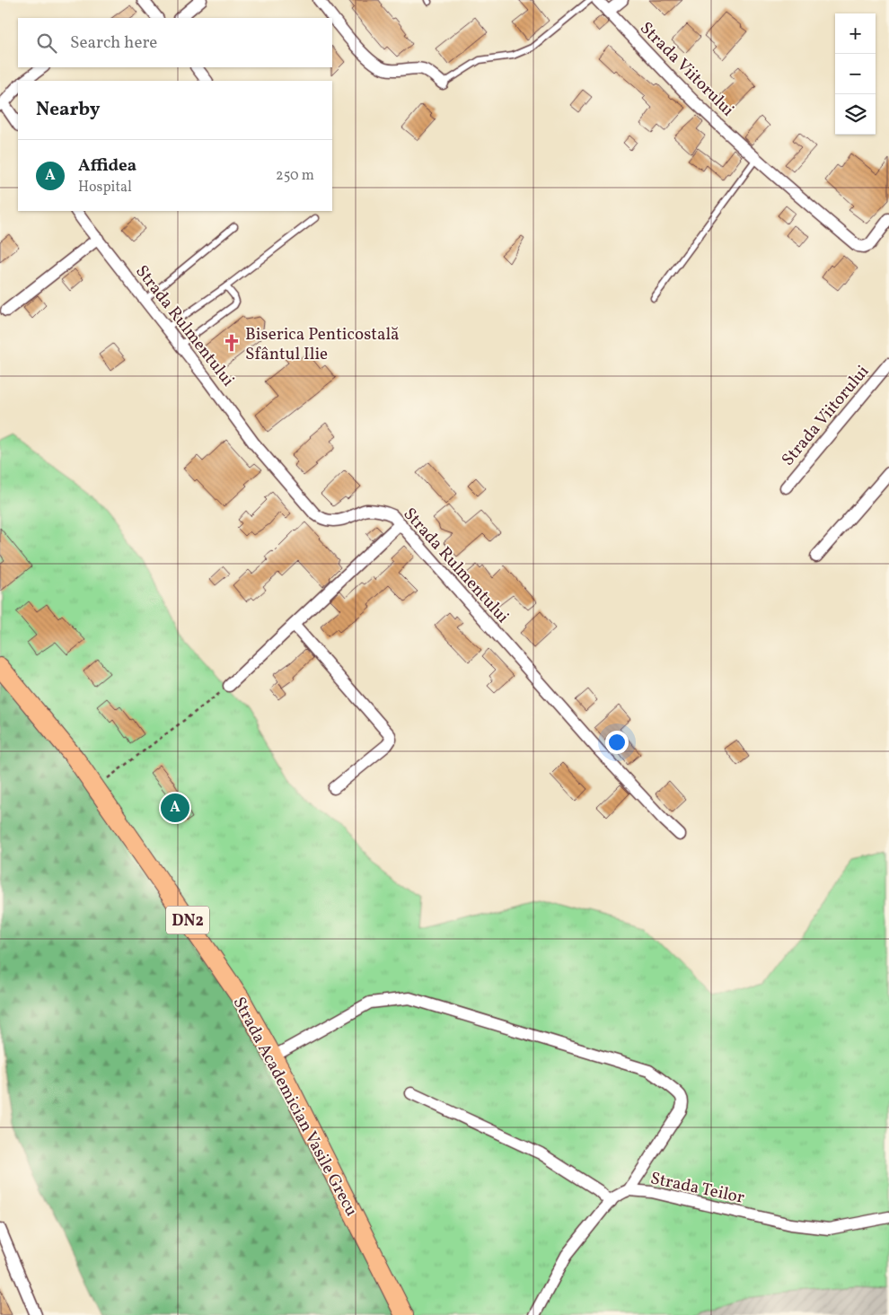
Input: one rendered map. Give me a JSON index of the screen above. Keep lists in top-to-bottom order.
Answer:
{
  "streets": {
    "main road": ["DN2", "Strada Academician Vasile Grecu"],
    "street": ["Strada Viitorului", "Strada Rulmentului", "Strada Teilor"]
  },
  "places": {
    "church": ["Biserica Penticostală Sfântul Ilie"]
  },
  "page": {
    "map_buttons": ["+", "−"],
    "search": "Search here",
    "heading": "Nearby",
    "list": [
      {
        "mark": "A",
        "name": "Affidea",
        "note": "Hospital",
        "value": "250 m"
      }
    ],
    "pins": "A"
  }
}
